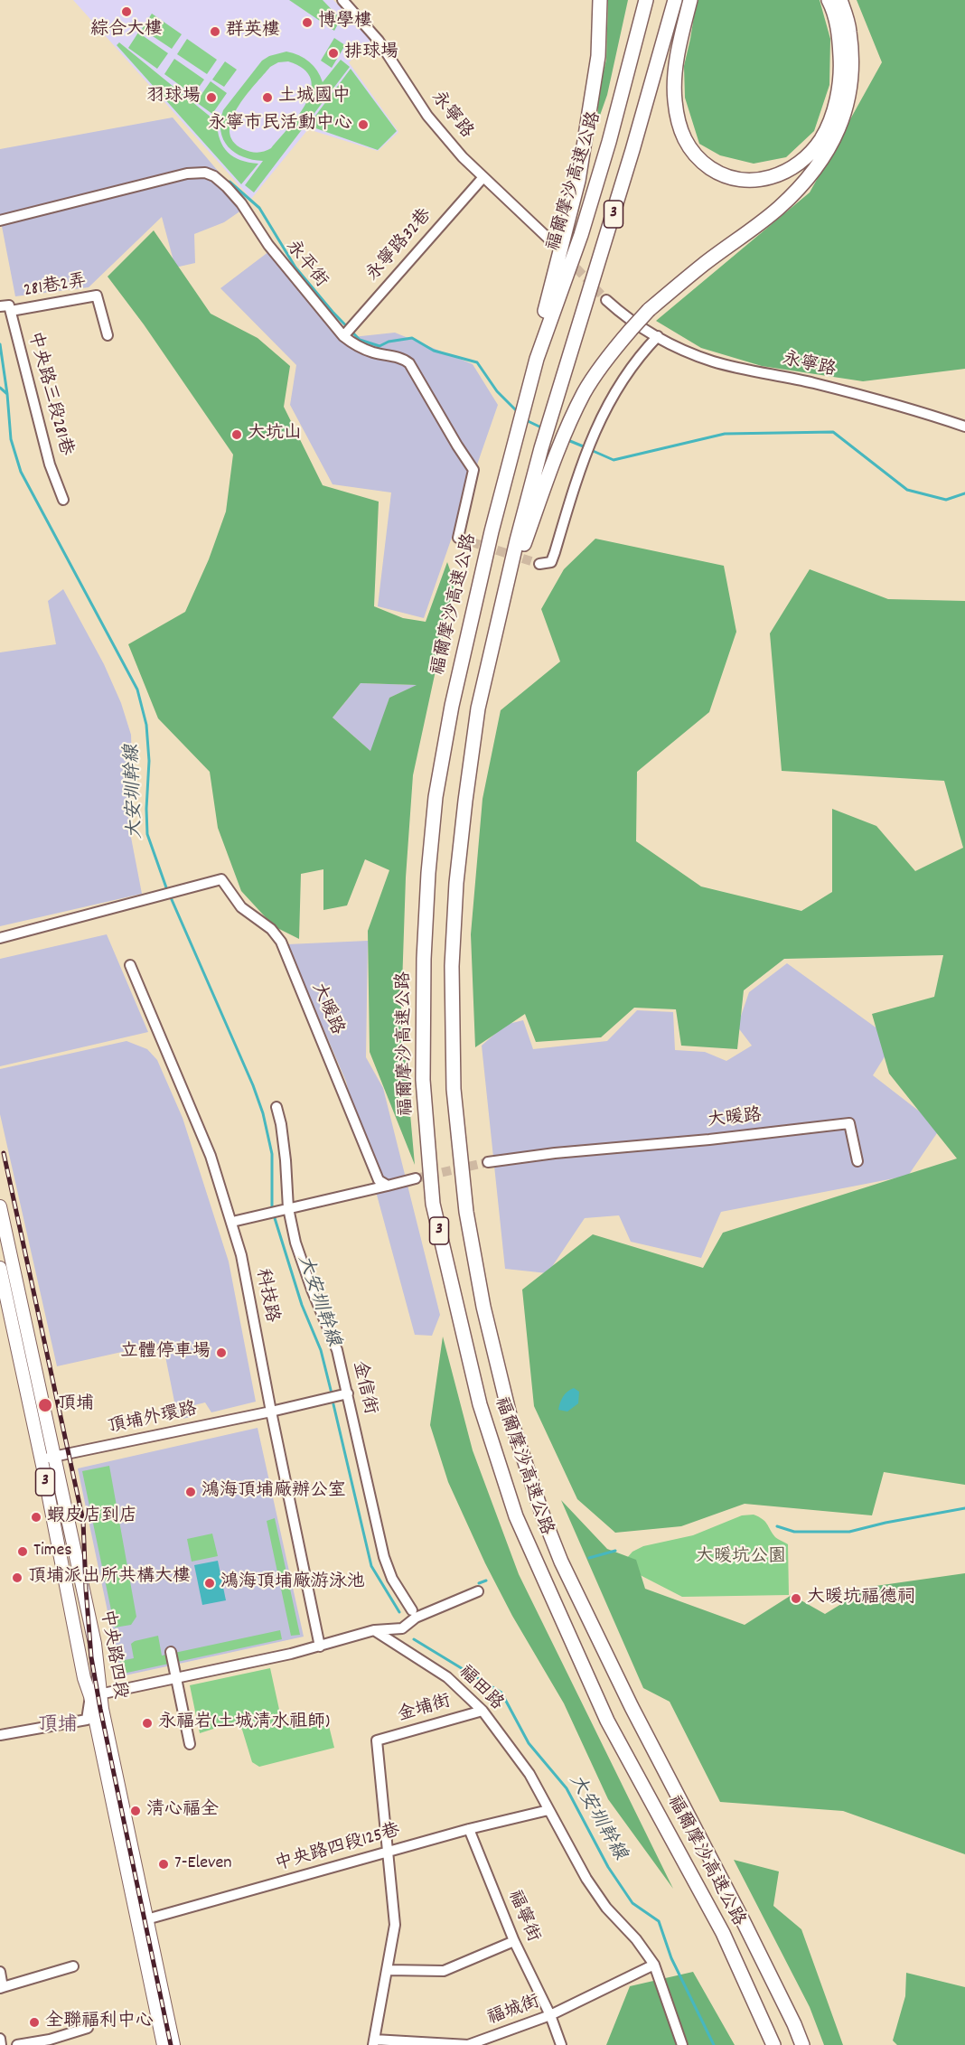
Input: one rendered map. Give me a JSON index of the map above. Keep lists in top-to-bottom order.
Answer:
{
  "streets": {
    "highway": ["福爾摩沙高速公路", "3"],
    "main road": ["中央路四段"],
    "street": [
      "永寧路",
      "永寧路32巷",
      "永平街",
      "281巷2弄",
      "中央路三段281巷",
      "大暖路",
      "科技路",
      "金信街",
      "頂埔外環路",
      "福田路",
      "金埔街",
      "中央路四段125巷",
      "福寧街",
      "福城街"
    ]
  },
  "crossings": [
    ["永寧路", "永寧路32巷"],
    ["永寧路32巷", "永平街"],
    ["281巷2弄", "中央路三段281巷"],
    ["科技路", "頂埔外環路"],
    ["金信街", "頂埔外環路"],
    ["頂埔外環路", "中央路四段"],
    ["中央路四段", "中央路四段125巷"],
    ["福田路", "金埔街"],
    ["福田路", "中央路四段125巷"],
    ["福田路", "福城街"],
    ["金埔街", "中央路四段125巷"],
    ["中央路四段125巷", "福寧街"],
    ["福寧街", "福城街"]
  ],
  "districts": ["頂埔"],
  "water": ["大安圳幹線"],
  "parks": ["大暖坑公園"],
  "places": [
    "綜合大樓",
    "博學樓",
    "群英樓",
    "排球場",
    "羽球場",
    "土城國中",
    "永寧市民活動中心",
    "大坑山",
    "立體停車場",
    "頂埔",
    "鴻海頂埔廠辦公室",
    "蝦皮店到店",
    "Times",
    "頂埔派出所共構大樓",
    "鴻海頂埔廠游泳池",
    "大暖坑福德祠",
    "永福岩(土城清水祖師)",
    "清心福全",
    "7-Eleven",
    "全聯福利中心"
  ]
}
